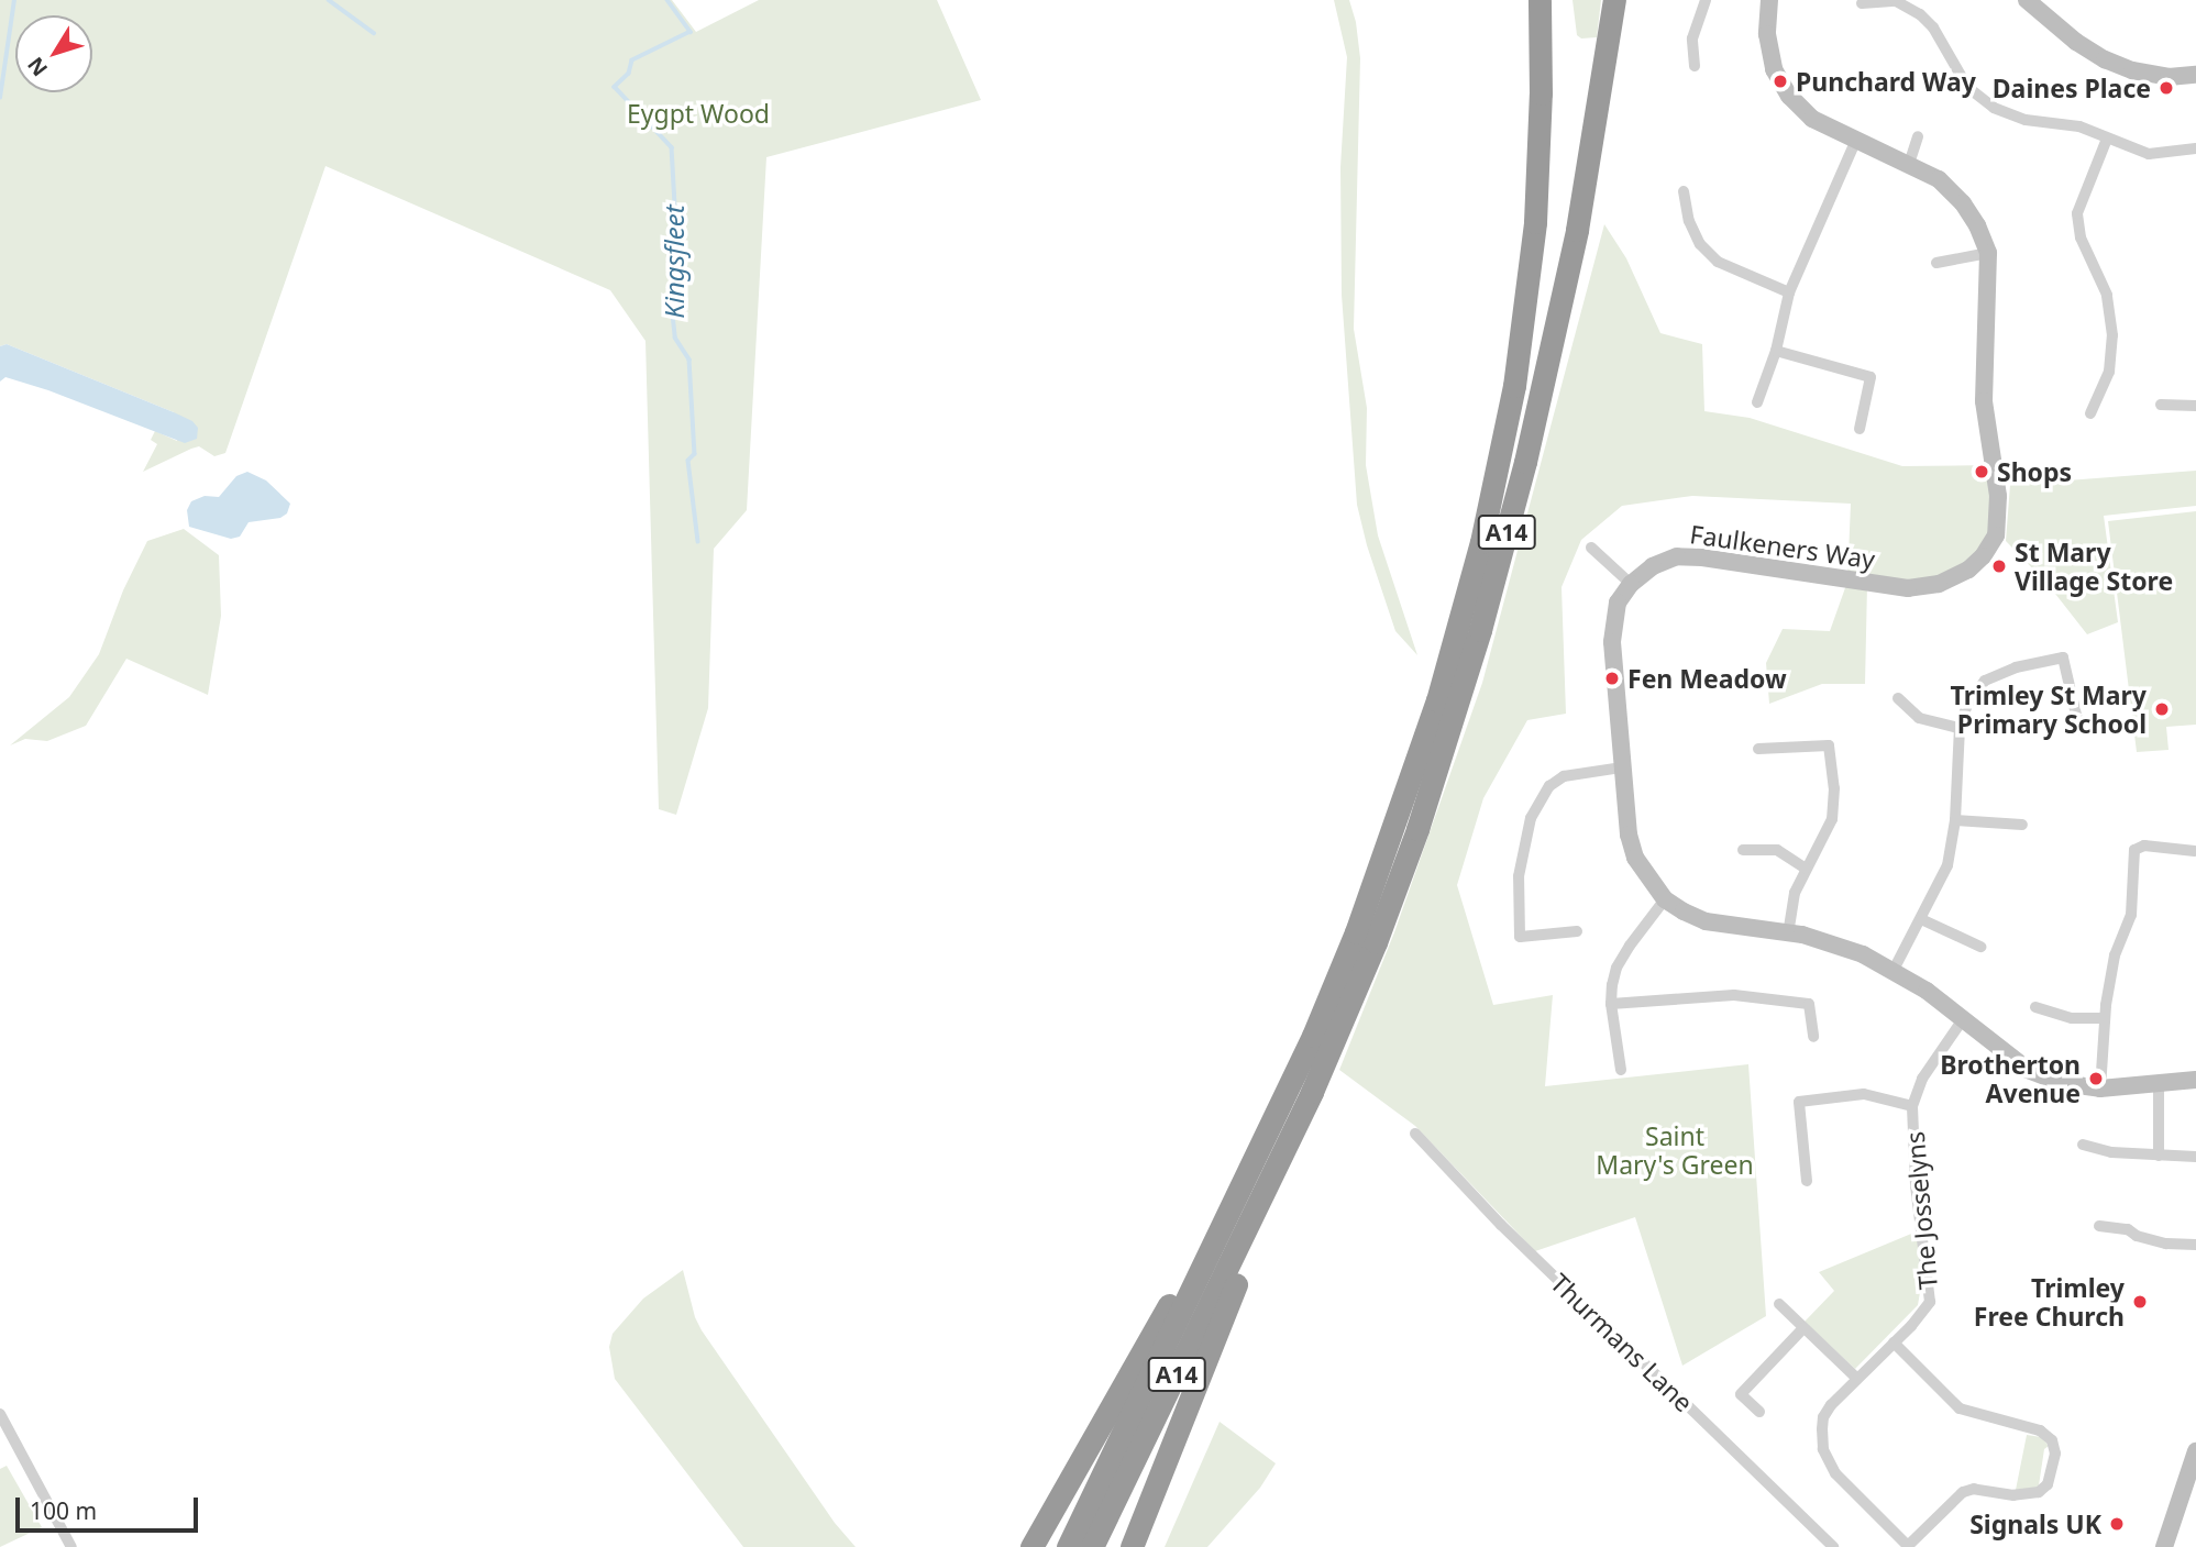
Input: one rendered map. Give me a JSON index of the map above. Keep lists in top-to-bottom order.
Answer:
{
  "streets": {
    "highway": ["A14"],
    "street": ["Faulkeners Way", "The Josselyns", "Thurmans Lane"]
  },
  "water": ["Kingsfleet"],
  "parks": ["Eygpt Wood", "Saint Mary's Green"],
  "places": [
    "Punchard Way",
    "Daines Place",
    "Shops",
    "St Mary Village Store",
    "Fen Meadow",
    "Trimley St Mary Primary School",
    "Brotherton Avenue",
    "Trimley Free Church",
    "Signals UK"
  ],
  "scale_bar": "100 m",
  "north": "bottom left"
}
